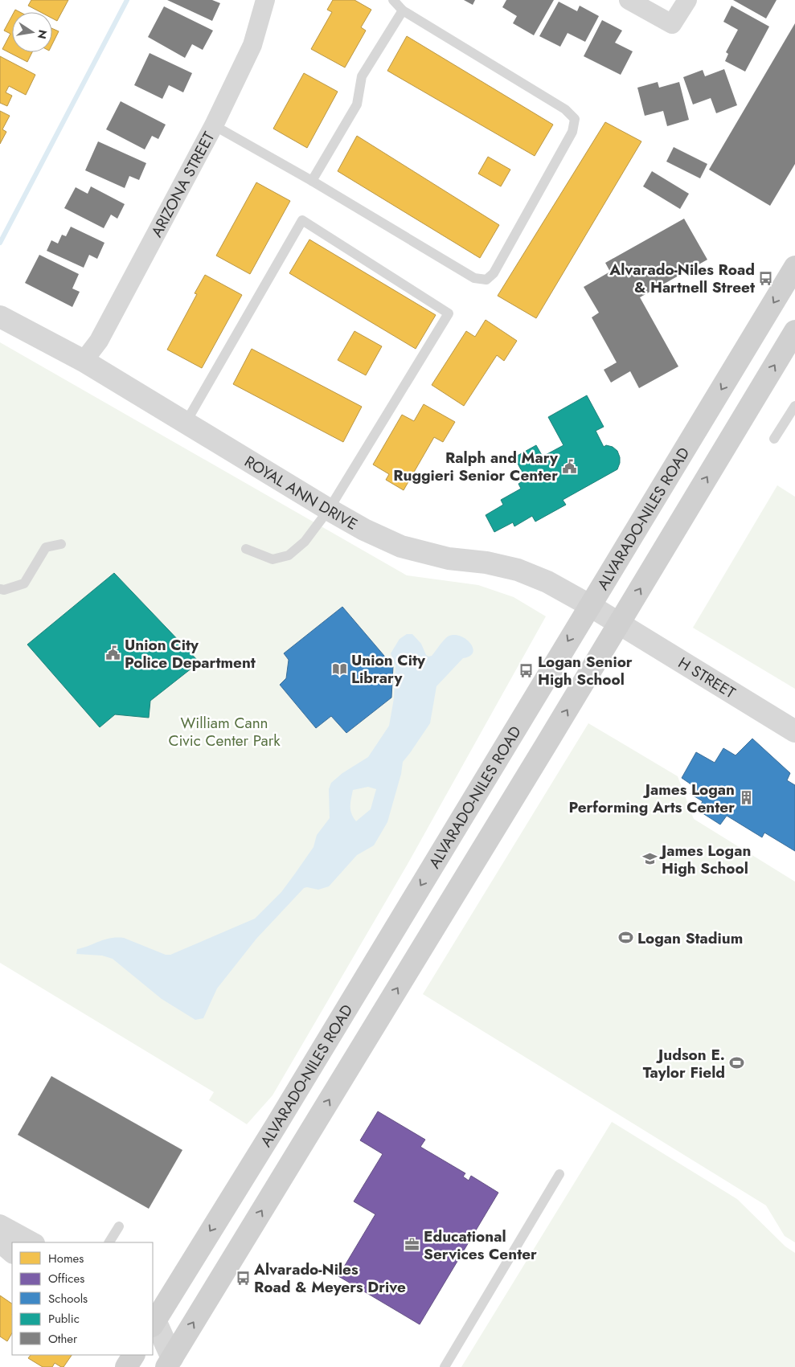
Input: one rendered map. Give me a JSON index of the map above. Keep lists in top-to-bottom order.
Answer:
{
  "streets": {
    "main road": ["ALVARADO-NILES ROAD"],
    "street": ["ARIZONA STREET", "ROYAL ANN DRIVE", "H STREET"]
  },
  "crossings": [
    ["ARIZONA STREET", "ROYAL ANN DRIVE"],
    ["ROYAL ANN DRIVE", "ALVARADO-NILES ROAD"],
    ["ROYAL ANN DRIVE", "H STREET"]
  ],
  "parks": ["William Cann Civic Center Park"],
  "places": {
    "bus stop": ["Alvarado-Niles Road & Hartnell Street", "Logan Senior High School", "Alvarado-Niles Road & Meyers Drive"],
    "public building": ["Ralph and Mary Ruggieri Senior Center", "Union City Police Department"],
    "library": ["Union City Library"],
    "building": ["James Logan Performing Arts Center"],
    "school or university": ["James Logan High School"],
    "sports": ["Logan Stadium", "Judson E. Taylor Field"],
    "office": ["Educational Services Center"]
  },
  "legend": [
    "Homes",
    "Offices",
    "Schools",
    "Public",
    "Other"
  ],
  "north": "right"
}
